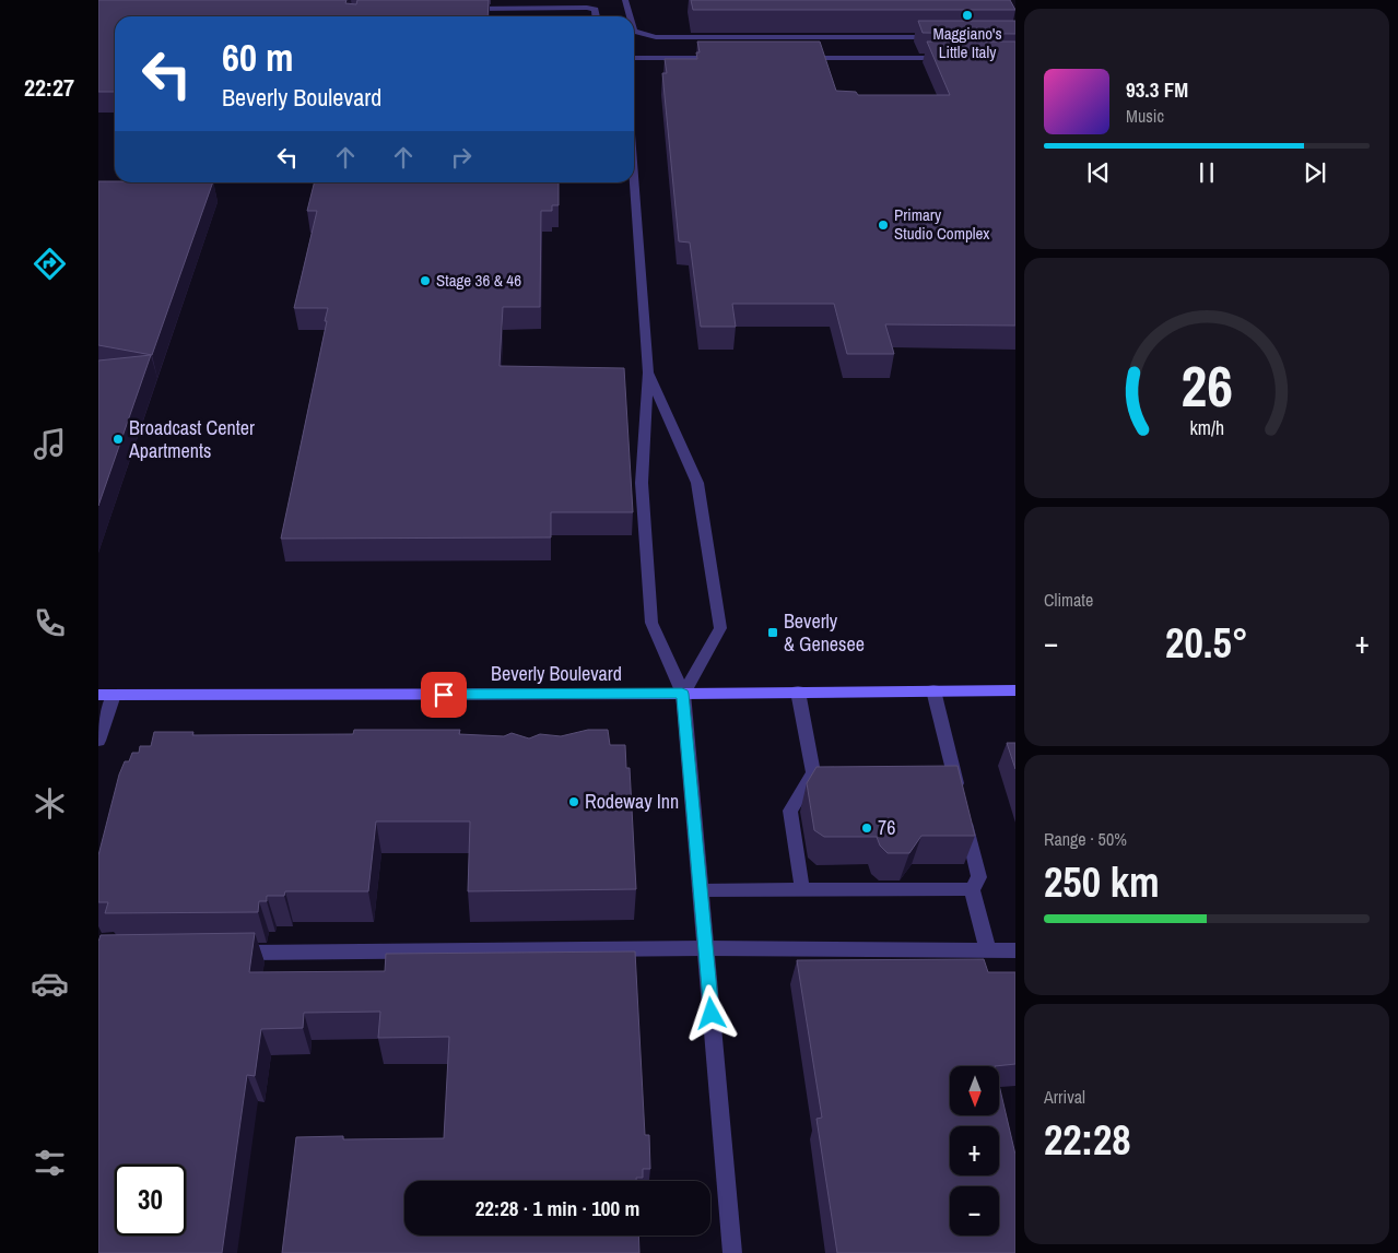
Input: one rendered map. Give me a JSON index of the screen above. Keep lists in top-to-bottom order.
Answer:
{
  "streets": {
    "main road": ["Beverly Boulevard"]
  },
  "places": {
    "other": [
      "Maggiano's Little Italy",
      "Primary Studio Complex",
      "Stage 36 & 46",
      "Broadcast Center Apartments",
      "Rodeway Inn",
      "76"
    ],
    "transit": ["Beverly & Genesee"]
  },
  "north": "bottom",
  "page": {
    "tabs": "22:27",
    "turn": ["60 m", "Beverly Boulevard"],
    "song": ["93.3 FM", "Music"],
    "tile": [
      "Climate",
      ["Range · 50%", "250 km"],
      ["Arrival", "22:28"]
    ],
    "heat": ["−", "20.5°", "+"],
    "map_buttons": ["+", "−"],
    "limit": "30",
    "trip": "22:28 · 1 min · 100 m",
    "gauge": ["26", "km/h"]
  }
}
